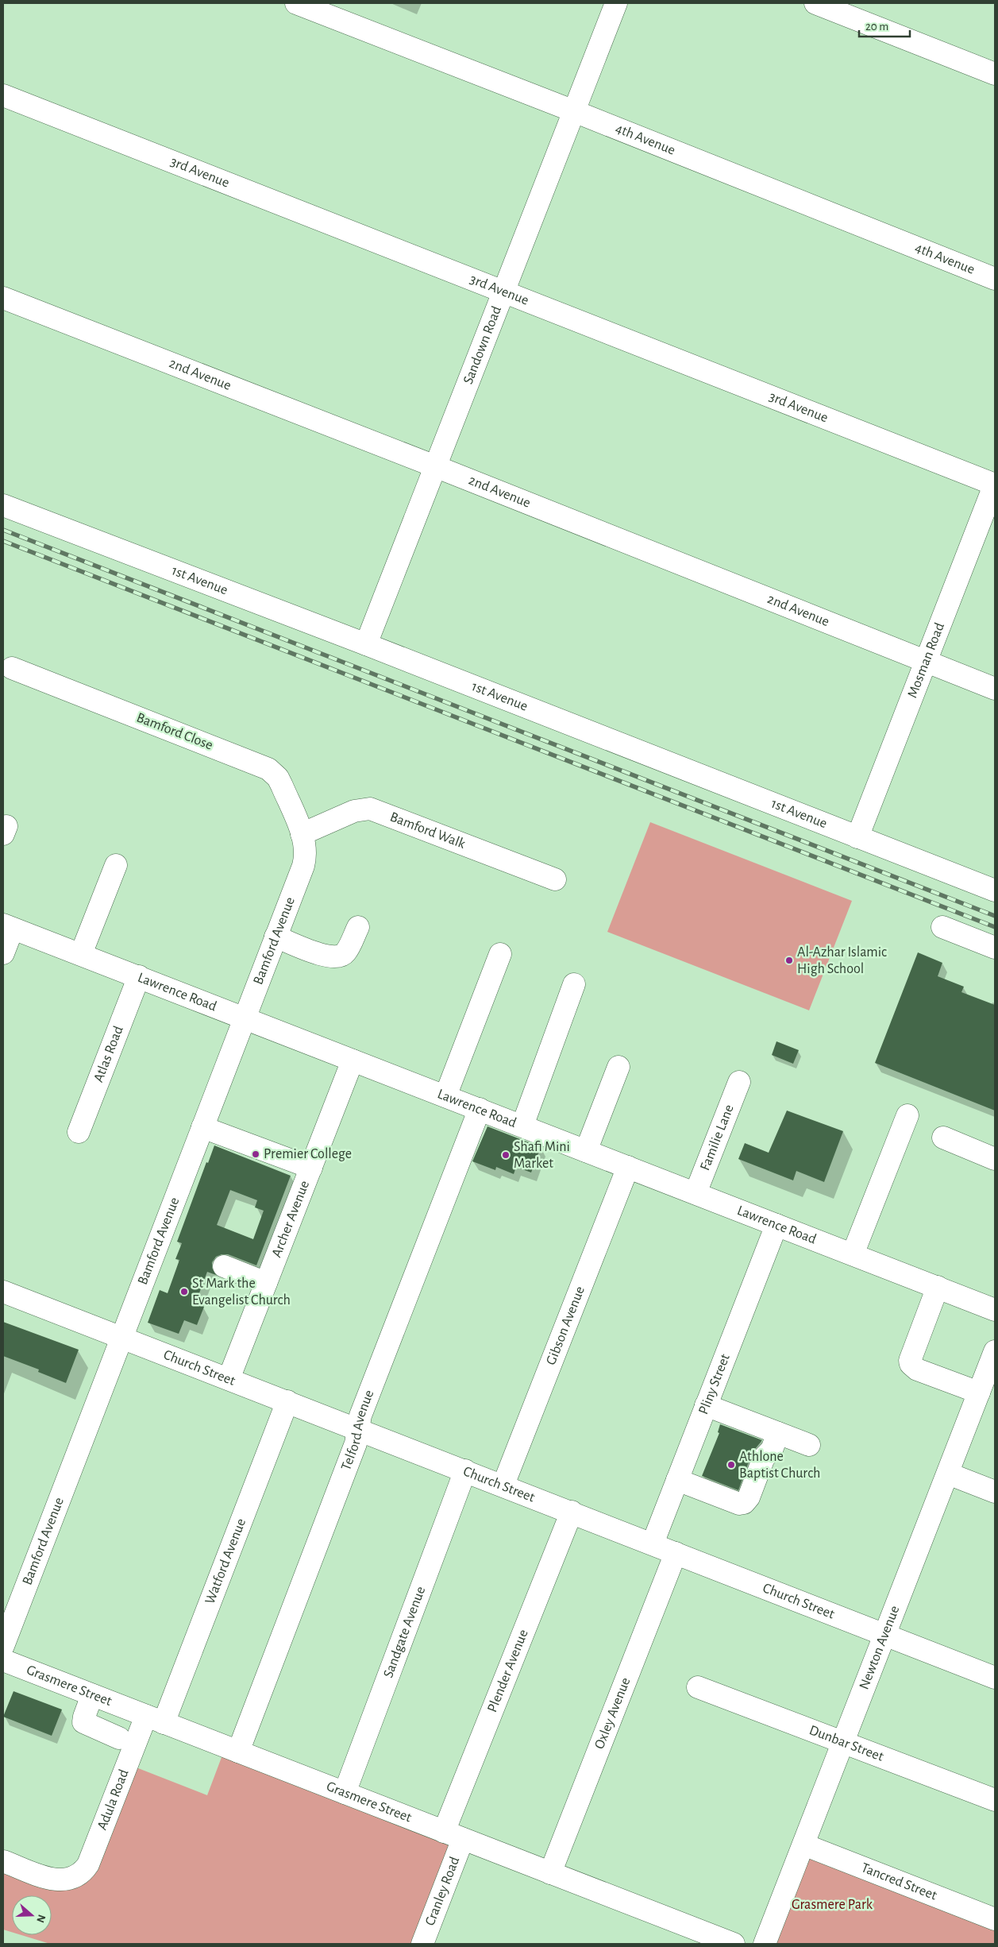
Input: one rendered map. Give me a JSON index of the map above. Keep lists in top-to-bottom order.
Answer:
{
  "streets": {
    "street": [
      "4th Avenue",
      "3rd Avenue",
      "Sandown Road",
      "2nd Avenue",
      "1st Avenue",
      "Mosman Road",
      "Bamford Close",
      "Bamford Walk",
      "Bamford Avenue",
      "Lawrence Road",
      "Atlas Road",
      "Familie Lane",
      "Archer Avenue",
      "Gibson Avenue",
      "Church Street",
      "Pliny Street",
      "Telford Avenue",
      "Watford Avenue",
      "Sandgate Avenue",
      "Newton Avenue",
      "Plender Avenue",
      "Grasmere Street",
      "Oxley Avenue",
      "Dunbar Street",
      "Adula Road",
      "Tancred Street",
      "Cranley Road"
    ]
  },
  "crossings": [
    ["4th Avenue", "Sandown Road"],
    ["3rd Avenue", "Sandown Road"],
    ["3rd Avenue", "Mosman Road"],
    ["Sandown Road", "2nd Avenue"],
    ["Sandown Road", "1st Avenue"],
    ["2nd Avenue", "Mosman Road"],
    ["1st Avenue", "Mosman Road"],
    ["Bamford Close", "Bamford Walk"],
    ["Bamford Close", "Bamford Avenue"],
    ["Bamford Walk", "Bamford Avenue"],
    ["Bamford Avenue", "Lawrence Road"],
    ["Bamford Avenue", "Church Street"],
    ["Lawrence Road", "Atlas Road"],
    ["Lawrence Road", "Familie Lane"],
    ["Lawrence Road", "Archer Avenue"],
    ["Lawrence Road", "Gibson Avenue"],
    ["Lawrence Road", "Pliny Street"],
    ["Lawrence Road", "Telford Avenue"],
    ["Archer Avenue", "Church Street"],
    ["Gibson Avenue", "Church Street"],
    ["Church Street", "Pliny Street"],
    ["Church Street", "Telford Avenue"],
    ["Church Street", "Watford Avenue"],
    ["Church Street", "Sandgate Avenue"],
    ["Church Street", "Newton Avenue"],
    ["Church Street", "Plender Avenue"],
    ["Church Street", "Oxley Avenue"],
    ["Telford Avenue", "Grasmere Street"],
    ["Watford Avenue", "Grasmere Street"],
    ["Watford Avenue", "Adula Road"],
    ["Sandgate Avenue", "Grasmere Street"],
    ["Newton Avenue", "Dunbar Street"],
    ["Newton Avenue", "Tancred Street"],
    ["Plender Avenue", "Grasmere Street"],
    ["Plender Avenue", "Cranley Road"],
    ["Grasmere Street", "Oxley Avenue"],
    ["Grasmere Street", "Adula Road"],
    ["Grasmere Street", "Cranley Road"]
  ],
  "parks": ["Grasmere Park"],
  "places": [
    "Al-Azhar Islamic High School",
    "Premier College",
    "Shafi Mini Market",
    "St Mark the Evangelist Church",
    "Athlone Baptist Church"
  ],
  "scale_bar": "20 m",
  "north": "right"
}
